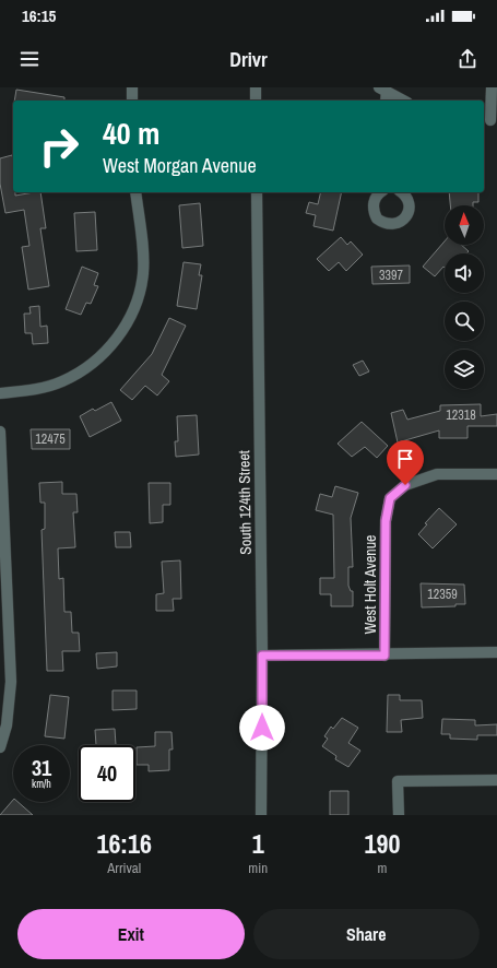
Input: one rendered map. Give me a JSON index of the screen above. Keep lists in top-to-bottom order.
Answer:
{
  "streets": {
    "street": ["South 124th Street", "West Holt Avenue"]
  },
  "house_numbers": [
    "3397",
    "12318",
    "12475",
    "12359"
  ],
  "north": "top",
  "page": {
    "status": "16:15",
    "header": "Drivr",
    "turn": ["40 m", "West Morgan Avenue"],
    "speed": "31 km/h",
    "limit": "40",
    "eta": [
      "16:16",
      "Arrival",
      "1",
      "min",
      "190",
      "m"
    ],
    "buttons": ["Exit", "Share"]
  }
}
